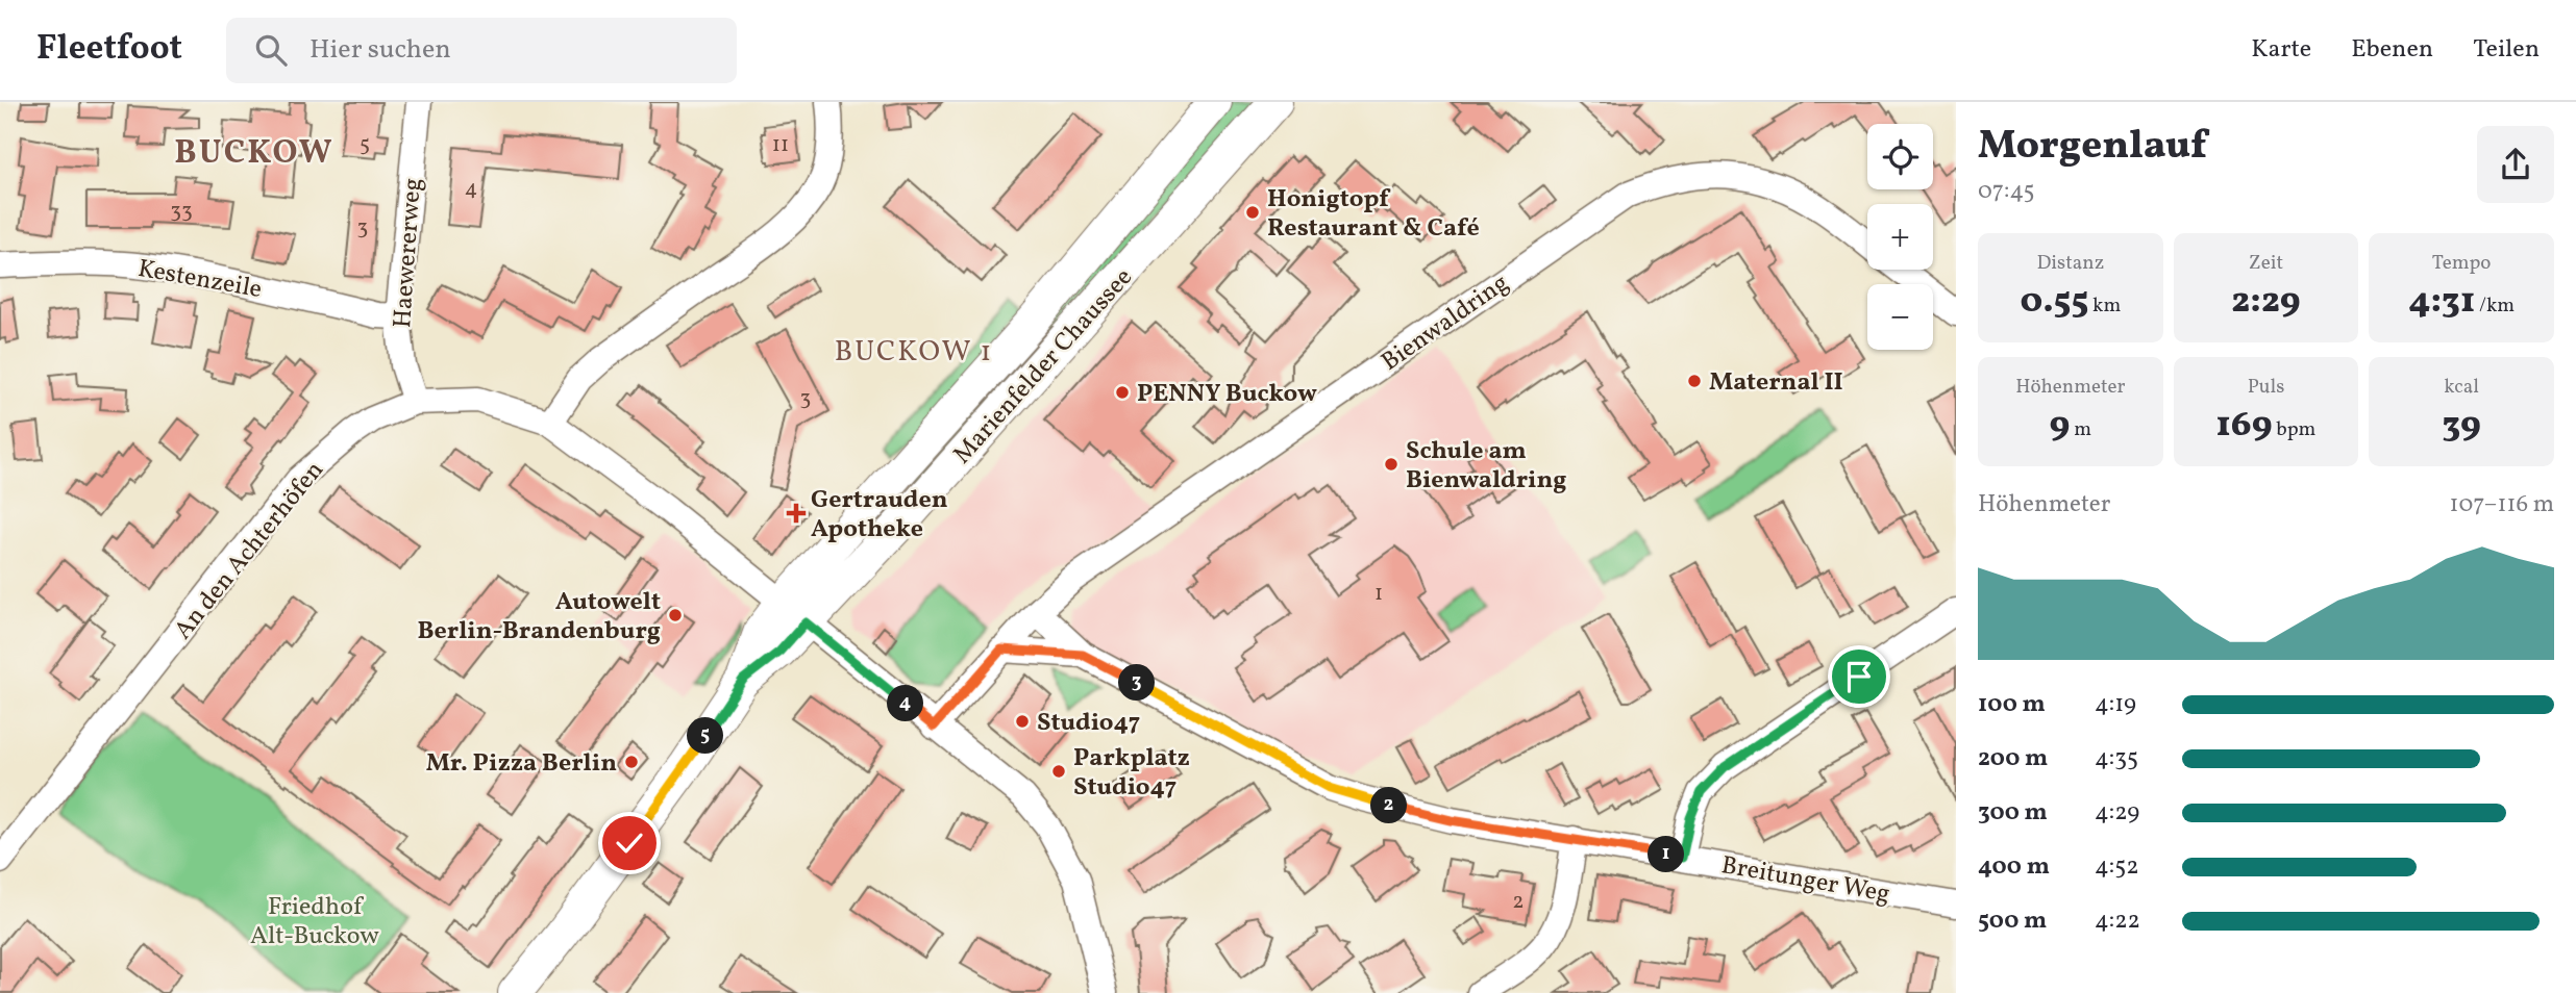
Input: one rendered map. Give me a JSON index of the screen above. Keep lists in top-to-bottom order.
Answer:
{
  "streets": {
    "main road": ["Marienfelder Chaussee"],
    "street": [
      "Haewererweg",
      "Kestenzeile",
      "Bienwaldring",
      "An den Achterhöfen",
      "Breitunger Weg"
    ]
  },
  "crossings": [
    ["Haewererweg", "Kestenzeile"],
    ["Haewererweg", "An den Achterhöfen"],
    ["Bienwaldring", "Breitunger Weg"],
    ["Marienfelder Chaussee", "An den Achterhöfen"]
  ],
  "districts": ["BUCKOW", "BUCKOW 1"],
  "parks": ["Friedhof Alt-Buckow"],
  "places": {
    "other": [
      "Honigtopf Restaurant & Café",
      "Maternal II",
      "PENNY Buckow",
      "Schule am Bienwaldring",
      "Autowelt Berlin-Brandenburg",
      "Studio47",
      "Mr. Pizza Berlin",
      "Parkplatz Studio47"
    ],
    "health": ["Gertrauden Apotheke"]
  },
  "house_numbers": [
    "5",
    "11",
    "4",
    "33",
    "3",
    "3",
    "1",
    "2"
  ],
  "page": {
    "header": "Fleetfoot",
    "search": "Hier suchen",
    "nav": ["Karte", "Ebenen", "Teilen"],
    "heading": ["Morgenlauf", "07:45"],
    "map_buttons": ["+", "−"],
    "stats": [
      ["Distanz", "0.55 km"],
      ["Zeit", "2:29"],
      ["Tempo", "4:31 /km"],
      ["Höhenmeter", "9 m"],
      ["Puls", "169 bpm"],
      ["kcal", "39"]
    ],
    "chart": ["Höhenmeter", "107–116 m"],
    "pins": [
      "3",
      "4",
      "5",
      "2",
      "1"
    ],
    "list": [
      {
        "name": "100 m",
        "note": "4:19"
      },
      {
        "name": "200 m",
        "note": "4:35"
      },
      {
        "name": "300 m",
        "note": "4:29"
      },
      {
        "name": "400 m",
        "note": "4:52"
      },
      {
        "name": "500 m",
        "note": "4:22"
      }
    ]
  }
}
